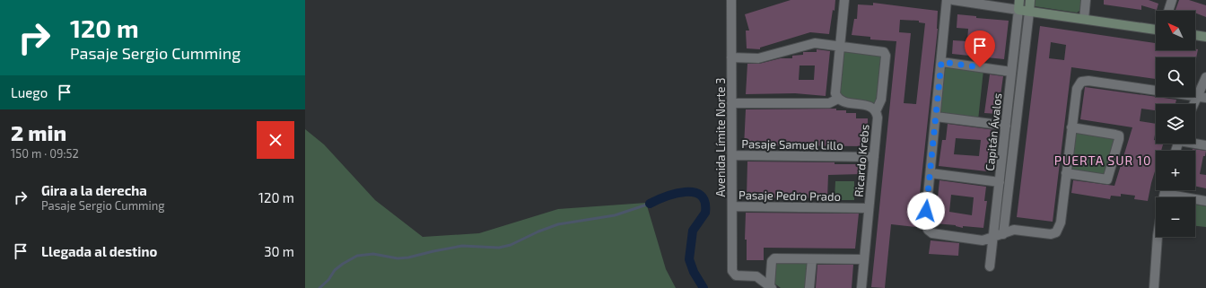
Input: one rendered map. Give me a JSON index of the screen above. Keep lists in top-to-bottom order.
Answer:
{
  "streets": {
    "street": [
      "Capitán Ávalos",
      "Avenida Límite Norte 3",
      "Pasaje Samuel Lillo",
      "Ricardo Krebs",
      "Pasaje Pedro Prado"
    ]
  },
  "crossings": [
    ["Avenida Límite Norte 3", "Pasaje Samuel Lillo"],
    ["Avenida Límite Norte 3", "Pasaje Pedro Prado"],
    ["Pasaje Samuel Lillo", "Ricardo Krebs"],
    ["Ricardo Krebs", "Pasaje Pedro Prado"]
  ],
  "districts": ["PUERTA SUR 10"],
  "north": "top left",
  "page": {
    "turn": ["120 m", "Pasaje Sergio Cumming"],
    "map_buttons": ["+", "−"],
    "then": "Luego",
    "heading": ["2 min", "150 m · 09:52"],
    "list": [
      {
        "name": "Gira a la derecha",
        "note": "Pasaje Sergio Cumming",
        "value": "120 m"
      },
      {
        "name": "Llegada al destino",
        "value": "30 m"
      }
    ]
  }
}
